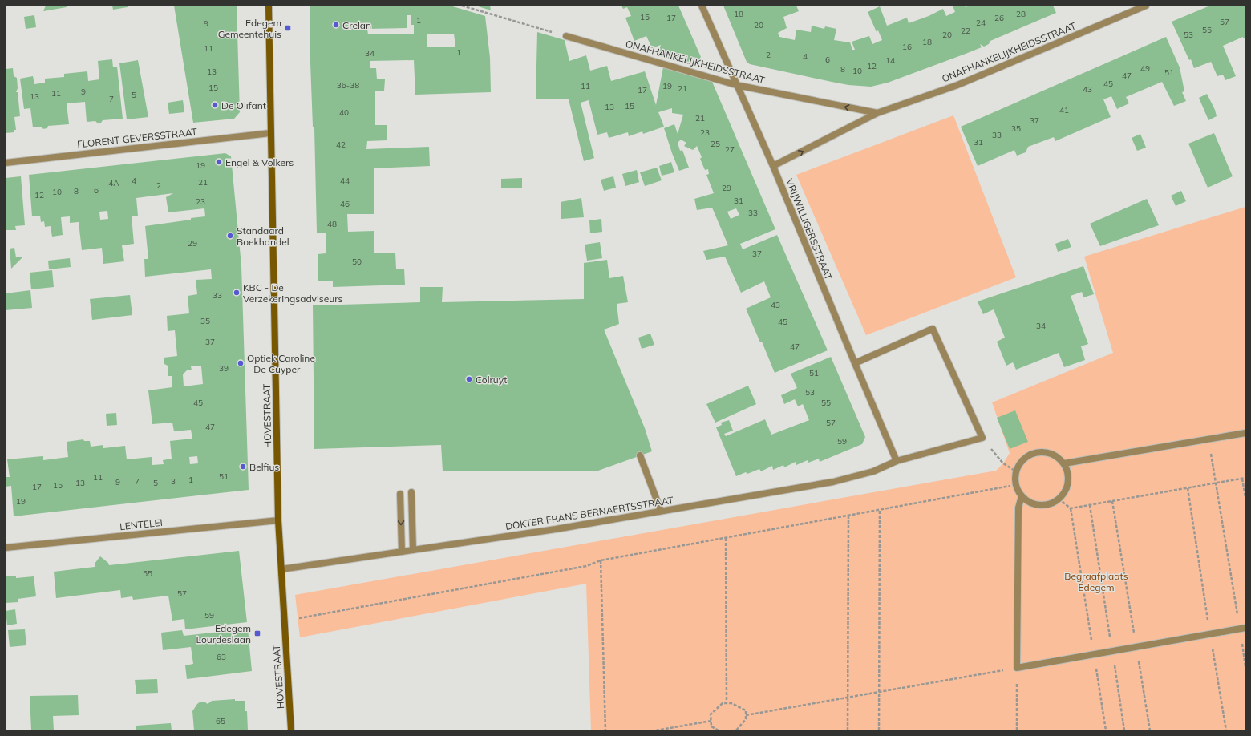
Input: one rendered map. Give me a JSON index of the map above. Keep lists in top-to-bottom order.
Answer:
{
  "streets": {
    "street": [
      "ONAFHANKELIJKHEIDSSTRAAT",
      "FLORENT GEVERSSTRAAT",
      "VRIJWILLIGERSSTRAAT",
      "HOVESTRAAT",
      "DOKTER FRANS BERNAERTSSTRAAT",
      "LENTELEI"
    ]
  },
  "crossings": [
    ["ONAFHANKELIJKHEIDSSTRAAT", "VRIJWILLIGERSSTRAAT"],
    ["FLORENT GEVERSSTRAAT", "HOVESTRAAT"],
    ["VRIJWILLIGERSSTRAAT", "DOKTER FRANS BERNAERTSSTRAAT"],
    ["HOVESTRAAT", "DOKTER FRANS BERNAERTSSTRAAT"],
    ["HOVESTRAAT", "LENTELEI"]
  ],
  "parks": ["Begraafplaats Edegem"],
  "places": {
    "other": [
      "Crelan",
      "De Olifant",
      "Engel & Völkers",
      "Standaard Boekhandel",
      "KBC - De Verzekeringsadviseurs",
      "Optiek Caroline - De Cuyper",
      "Colruyt",
      "Belfius"
    ],
    "transit": ["Edegem Gemeentehuis", "Edegem Lourdeslaan"]
  },
  "house_numbers": [
    "18",
    "28",
    "15",
    "17",
    "26",
    "1",
    "57",
    "24",
    "9",
    "20",
    "55",
    "22",
    "20",
    "53",
    "18",
    "16",
    "11",
    "1",
    "34",
    "2",
    "4",
    "6",
    "14",
    "12",
    "49",
    "8",
    "10",
    "13",
    "51",
    "47",
    "45",
    "36-38",
    "11",
    "19",
    "15",
    "21",
    "43",
    "17",
    "9",
    "11",
    "5",
    "13",
    "7",
    "15",
    "13",
    "41",
    "40",
    "21",
    "37",
    "35",
    "23",
    "33",
    "31",
    "25",
    "42",
    "27",
    "19",
    "4",
    "44",
    "21",
    "4A",
    "2",
    "29",
    "6",
    "8",
    "10",
    "12",
    "31",
    "23",
    "46",
    "33",
    "48",
    "29",
    "37",
    "50",
    "33",
    "43",
    "35",
    "45",
    "34",
    "37",
    "47",
    "39",
    "51",
    "53",
    "45",
    "55",
    "57",
    "47",
    "59",
    "51",
    "11",
    "1",
    "7",
    "3",
    "9",
    "13",
    "5",
    "15",
    "17",
    "19",
    "55",
    "57",
    "59",
    "63",
    "65"
  ]
}
